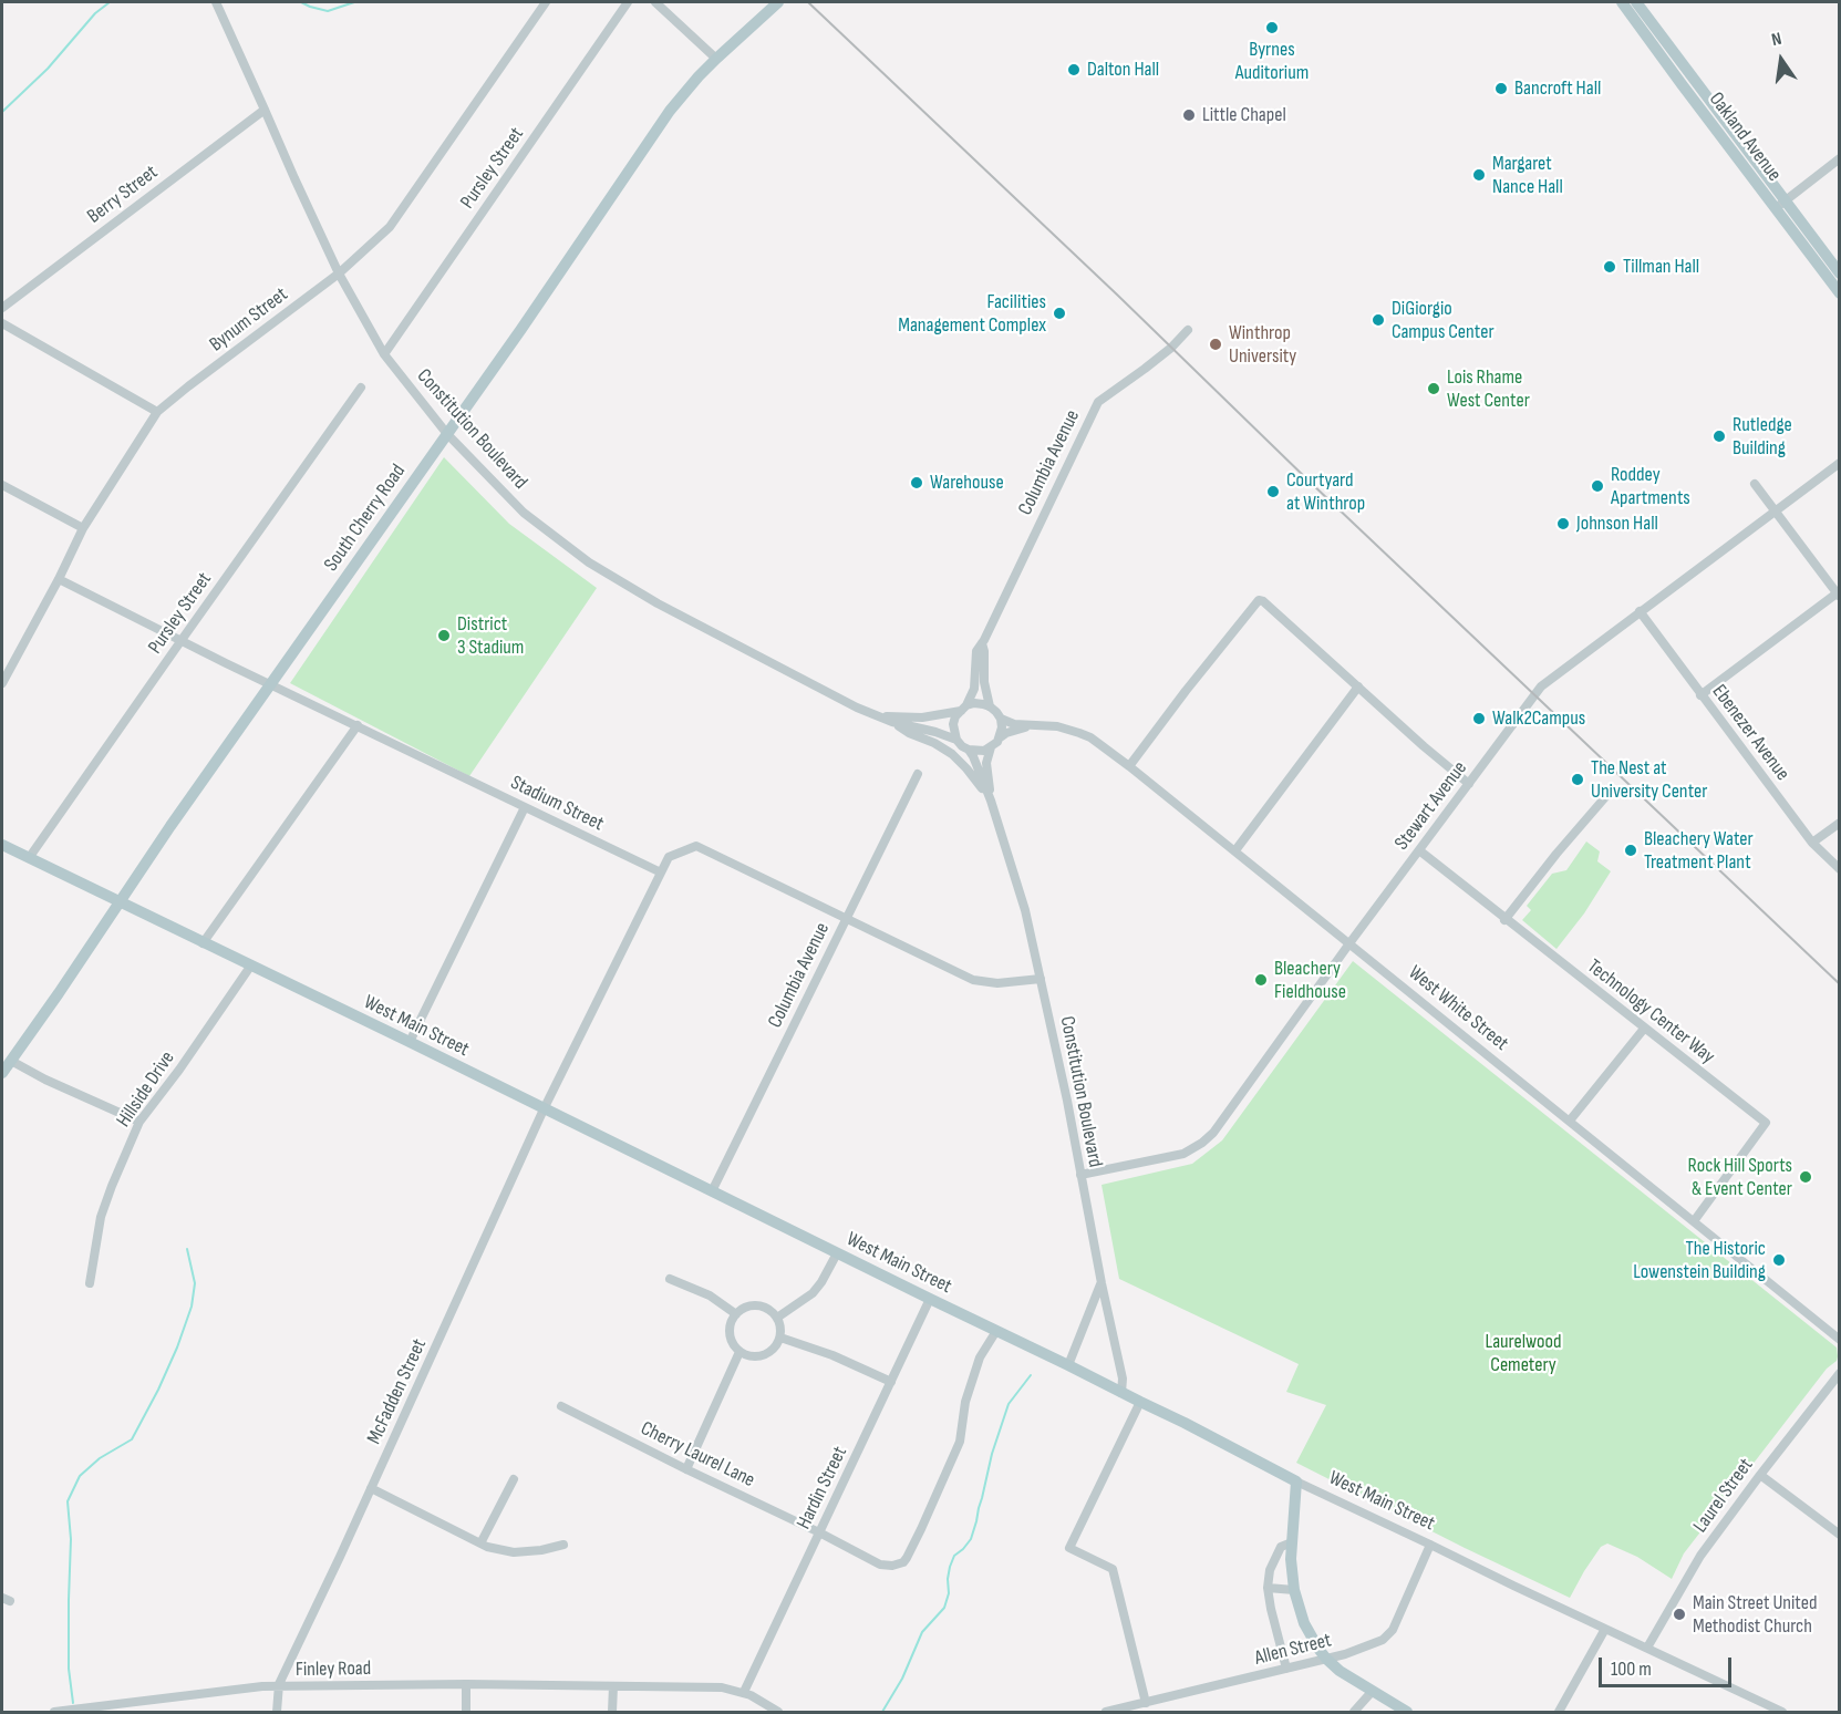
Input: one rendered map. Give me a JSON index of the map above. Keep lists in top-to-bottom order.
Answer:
{
  "streets": {
    "main road": ["Oakland Avenue", "South Cherry Road", "West Main Street"],
    "street": [
      "Pursley Street",
      "Berry Street",
      "Bynum Street",
      "Constitution Boulevard",
      "Columbia Avenue",
      "Ebenezer Avenue",
      "Stadium Street",
      "Stewart Avenue",
      "West White Street",
      "Technology Center Way",
      "Hillside Drive",
      "McFadden Street",
      "Cherry Laurel Lane",
      "Hardin Street",
      "Laurel Street",
      "Allen Street",
      "Finley Road"
    ]
  },
  "crossings": [
    ["Pursley Street", "Constitution Boulevard"],
    ["Pursley Street", "Stadium Street"],
    ["Pursley Street", "West Main Street"],
    ["Berry Street", "Constitution Boulevard"],
    ["Bynum Street", "Constitution Boulevard"],
    ["Bynum Street", "Stadium Street"],
    ["Constitution Boulevard", "Columbia Avenue"],
    ["Constitution Boulevard", "South Cherry Road"],
    ["Constitution Boulevard", "Stewart Avenue"],
    ["Constitution Boulevard", "West White Street"],
    ["Constitution Boulevard", "West Main Street"],
    ["Columbia Avenue", "West White Street"],
    ["Columbia Avenue", "West Main Street"],
    ["South Cherry Road", "Stadium Street"],
    ["South Cherry Road", "West Main Street"],
    ["Ebenezer Avenue", "Stewart Avenue"],
    ["Stadium Street", "McFadden Street"],
    ["Stewart Avenue", "West White Street"],
    ["Stewart Avenue", "Technology Center Way"],
    ["West White Street", "Technology Center Way"],
    ["West Main Street", "Hillside Drive"],
    ["West Main Street", "McFadden Street"],
    ["West Main Street", "Cherry Laurel Lane"],
    ["West Main Street", "Hardin Street"],
    ["West Main Street", "Laurel Street"],
    ["West Main Street", "Allen Street"],
    ["McFadden Street", "Finley Road"],
    ["Cherry Laurel Lane", "Hardin Street"]
  ],
  "parks": ["Laurelwood Cemetery"],
  "places": [
    "Byrnes Auditorium",
    "Dalton Hall",
    "Bancroft Hall",
    "Little Chapel",
    "Margaret Nance Hall",
    "Tillman Hall",
    "Facilities Management Complex",
    "DiGiorgio Campus Center",
    "Winthrop University",
    "Lois Rhame West Center",
    "Rutledge Building",
    "Warehouse",
    "Roddey Apartments",
    "Courtyard at Winthrop",
    "Johnson Hall",
    "District 3 Stadium",
    "Walk2Campus",
    "The Nest at University Center",
    "Bleachery Water Treatment Plant",
    "Bleachery Fieldhouse",
    "Rock Hill Sports & Event Center",
    "The Historic Lowenstein Building",
    "Main Street United Methodist Church"
  ],
  "scale_bar": "100 m",
  "north": "top"
}
